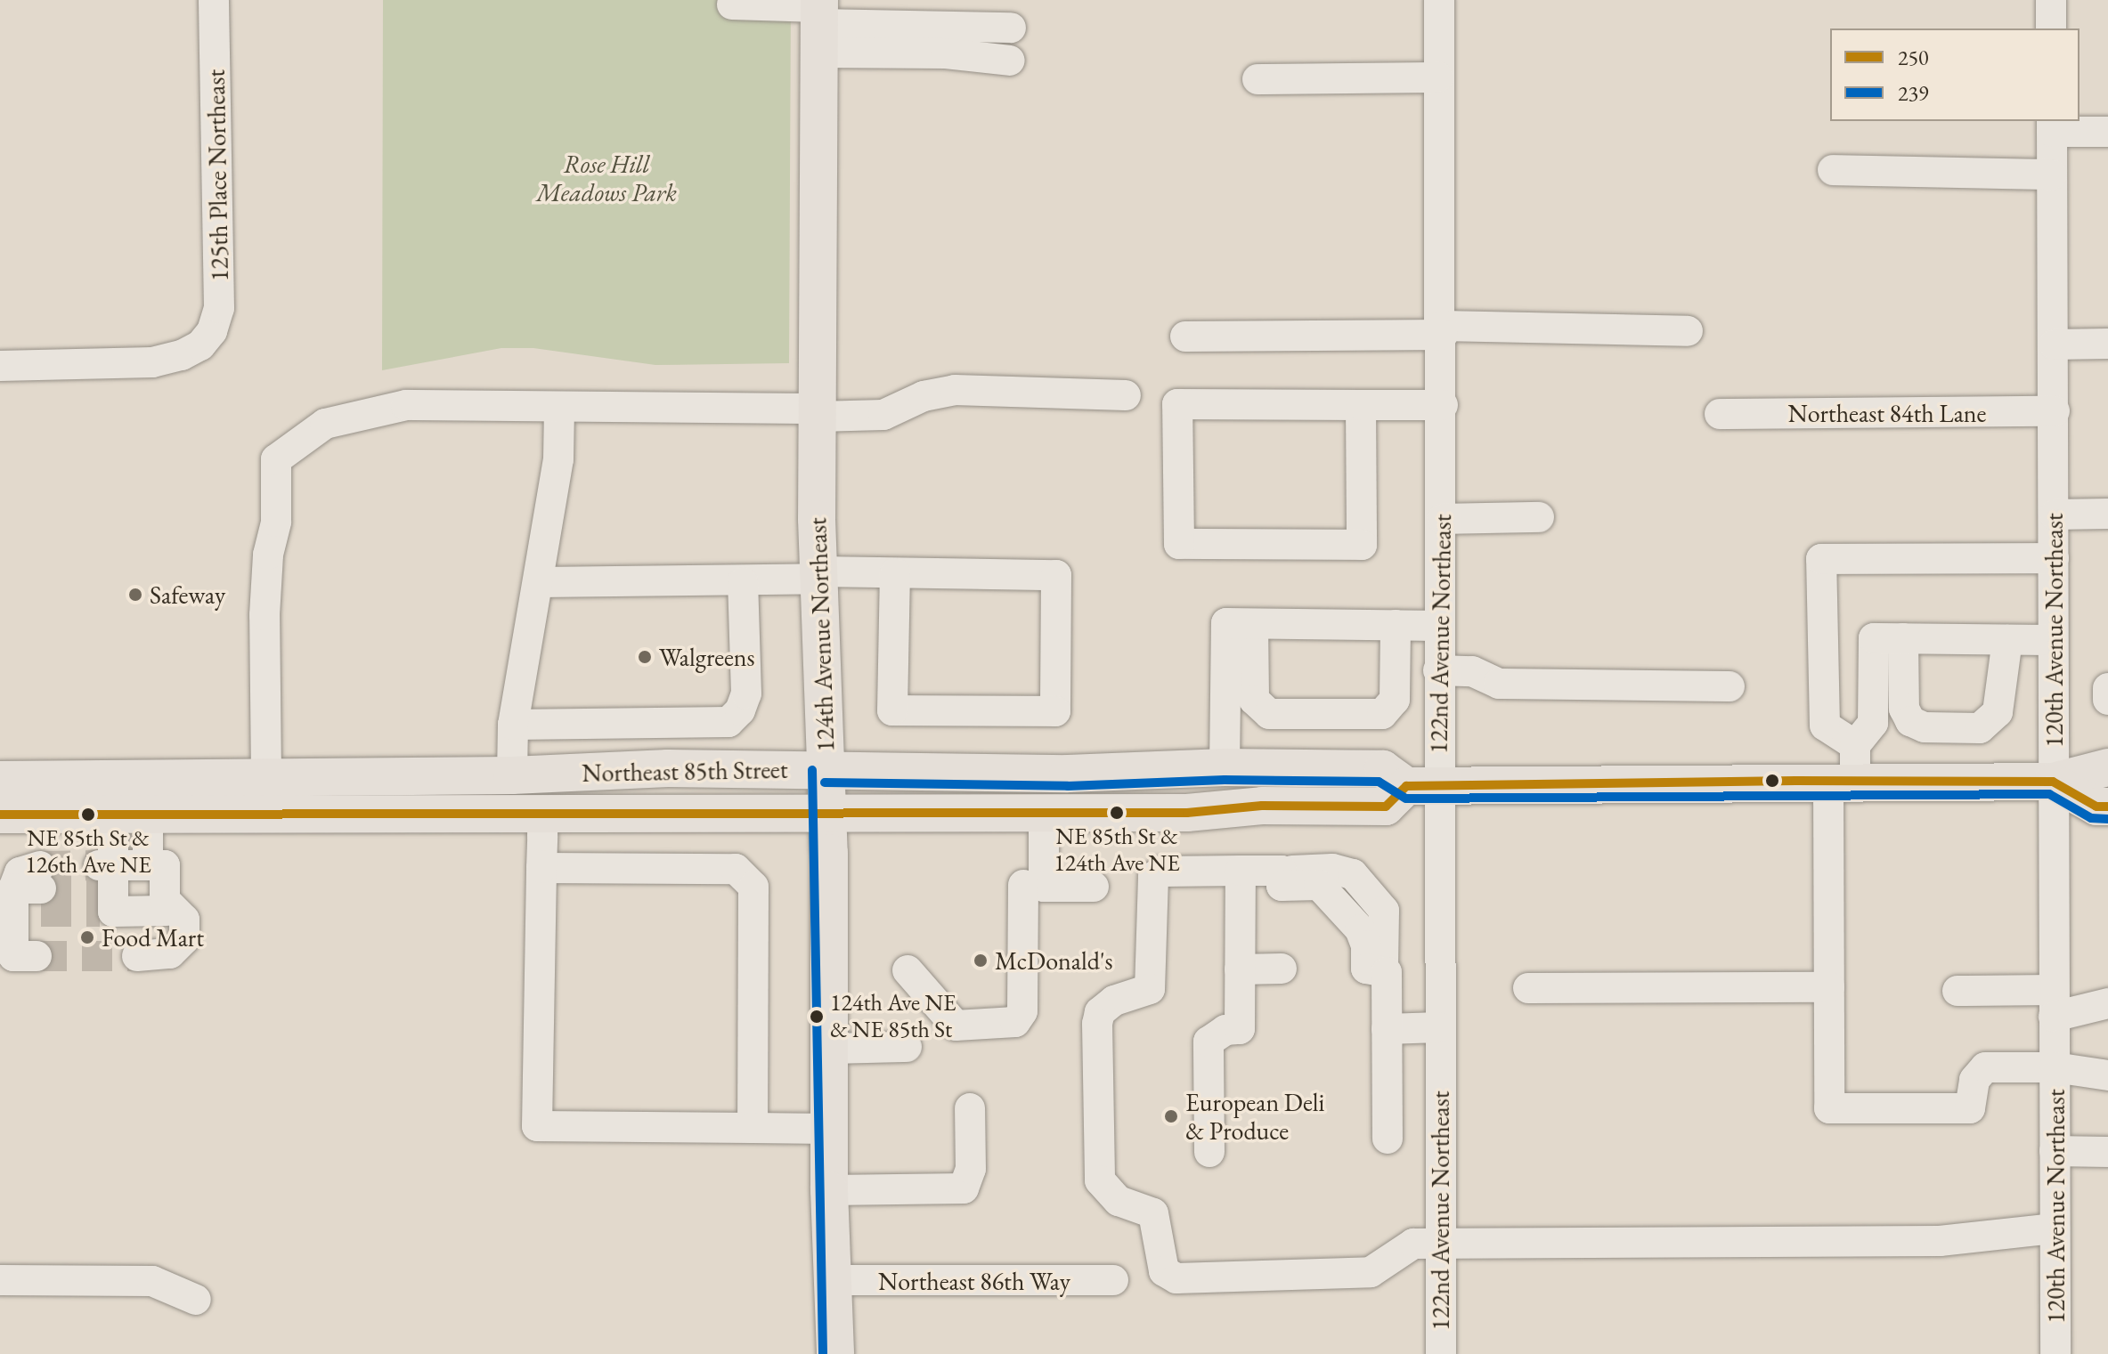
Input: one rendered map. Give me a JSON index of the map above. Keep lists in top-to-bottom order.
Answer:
{
  "streets": {
    "main road": ["124th Avenue Northeast", "Northeast 85th Street"],
    "street": [
      "125th Place Northeast",
      "Northeast 84th Lane",
      "120th Avenue Northeast",
      "122nd Avenue Northeast",
      "Northeast 86th Way"
    ]
  },
  "crossings": [
    ["Northeast 84th Lane", "120th Avenue Northeast"],
    ["122nd Avenue Northeast", "Northeast 85th Street"],
    ["124th Avenue Northeast", "Northeast 85th Street"],
    ["124th Avenue Northeast", "Northeast 86th Way"]
  ],
  "parks": ["Rose Hill Meadows Park"],
  "places": [
    "Safeway",
    "Walgreens",
    "NE 85th St & 124th Ave NE",
    "NE 85th St & 126th Ave NE",
    "Food Mart",
    "McDonald's",
    "124th Ave NE & NE 85th St",
    "European Deli & Produce"
  ],
  "lines": ["transit line 239", "transit line 250"],
  "legend": ["250", "239"]
}
